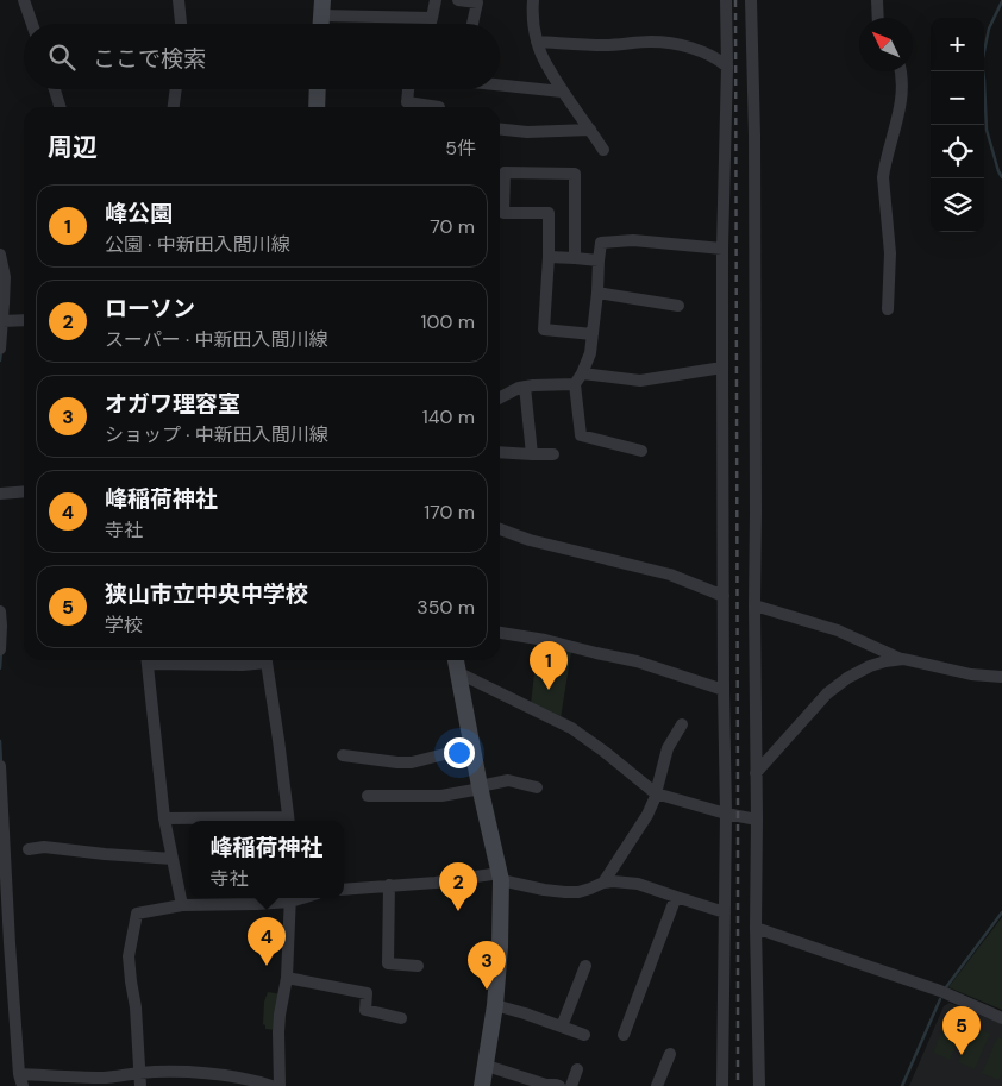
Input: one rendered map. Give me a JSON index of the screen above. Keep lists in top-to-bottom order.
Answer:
{
  "north": "top left",
  "page": {
    "map_buttons": ["+", "−"],
    "search": "ここで検索",
    "heading": ["周辺", "5件"],
    "list": [
      {
        "mark": "1",
        "name": "峰公園",
        "note": "公園 · 中新田入間川線",
        "value": "70 m"
      },
      {
        "mark": "2",
        "name": "ローソン",
        "note": "スーパー · 中新田入間川線",
        "value": "100 m"
      },
      {
        "mark": "3",
        "name": "オガワ理容室",
        "note": "ショップ · 中新田入間川線",
        "value": "140 m"
      },
      {
        "mark": "4",
        "name": "峰稲荷神社",
        "note": "寺社",
        "value": "170 m"
      },
      {
        "mark": "5",
        "name": "狭山市立中央中学校",
        "note": "学校",
        "value": "350 m"
      }
    ],
    "pins": [
      "1",
      "2",
      "4",
      "3",
      "5"
    ],
    "popup": ["峰稲荷神社", "寺社"]
  }
}
